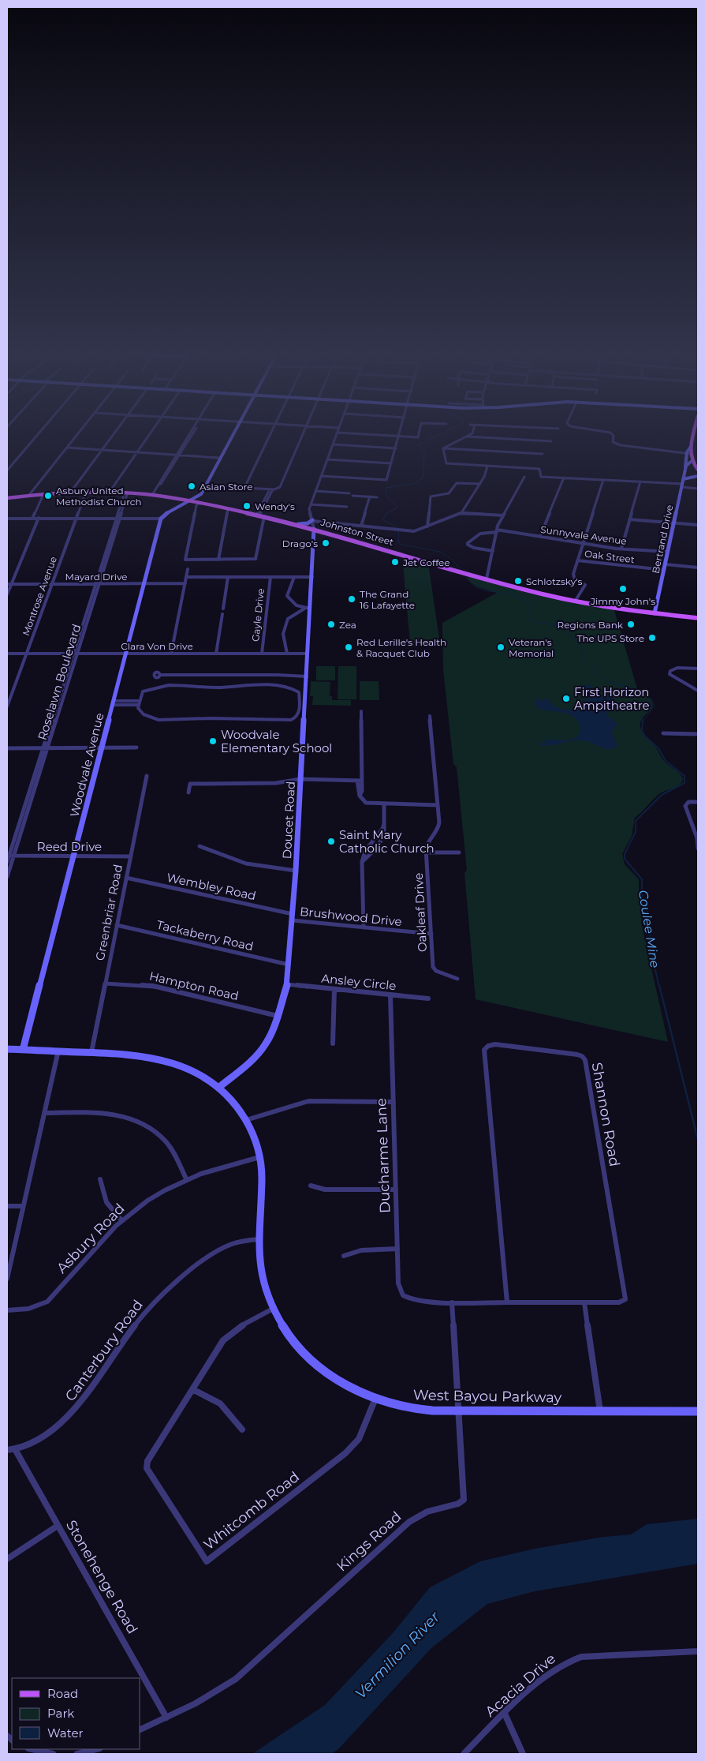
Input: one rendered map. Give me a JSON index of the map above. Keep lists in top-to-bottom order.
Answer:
{
  "streets": {
    "main road": ["Johnston Street", "Bertrand Drive"],
    "street": [
      "Sunnyvale Avenue",
      "Oak Street",
      "Mayard Drive",
      "Montrose Avenue",
      "Gayle Drive",
      "Clara Von Drive",
      "Roselawn Boulevard",
      "Woodvale Avenue",
      "Doucet Road",
      "Reed Drive",
      "Wembley Road",
      "Greenbriar Road",
      "Oakleaf Drive",
      "Brushwood Drive",
      "Tackaberry Road",
      "Ansley Circle",
      "Hampton Road",
      "Shannon Road",
      "Ducharme Lane",
      "Asbury Road",
      "Canterbury Road",
      "West Bayou Parkway",
      "Whitcomb Road",
      "Kings Road",
      "Stonehenge Road",
      "Acacia Drive"
    ]
  },
  "crossings": [
    ["Johnston Street", "Bertrand Drive"],
    ["Johnston Street", "Montrose Avenue"],
    ["Johnston Street", "Roselawn Boulevard"],
    ["Johnston Street", "Doucet Road"],
    ["Sunnyvale Avenue", "Bertrand Drive"],
    ["Bertrand Drive", "Oak Street"],
    ["Mayard Drive", "Montrose Avenue"],
    ["Mayard Drive", "Roselawn Boulevard"],
    ["Mayard Drive", "Woodvale Avenue"],
    ["Montrose Avenue", "Clara Von Drive"],
    ["Gayle Drive", "Clara Von Drive"],
    ["Clara Von Drive", "Roselawn Boulevard"],
    ["Clara Von Drive", "Woodvale Avenue"],
    ["Clara Von Drive", "Doucet Road"],
    ["Roselawn Boulevard", "Reed Drive"],
    ["Woodvale Avenue", "Reed Drive"],
    ["Woodvale Avenue", "West Bayou Parkway"],
    ["Doucet Road", "Wembley Road"],
    ["Doucet Road", "Brushwood Drive"],
    ["Doucet Road", "Tackaberry Road"],
    ["Doucet Road", "Ansley Circle"],
    ["Doucet Road", "Hampton Road"],
    ["Doucet Road", "West Bayou Parkway"],
    ["Reed Drive", "Greenbriar Road"],
    ["Wembley Road", "Greenbriar Road"],
    ["Greenbriar Road", "Tackaberry Road"],
    ["Greenbriar Road", "Hampton Road"],
    ["Greenbriar Road", "West Bayou Parkway"],
    ["Oakleaf Drive", "Brushwood Drive"],
    ["Ansley Circle", "Ducharme Lane"],
    ["Shannon Road", "Ducharme Lane"],
    ["Shannon Road", "Kings Road"],
    ["Asbury Road", "West Bayou Parkway"],
    ["Canterbury Road", "West Bayou Parkway"],
    ["Canterbury Road", "Stonehenge Road"],
    ["West Bayou Parkway", "Whitcomb Road"],
    ["West Bayou Parkway", "Kings Road"],
    ["Kings Road", "Stonehenge Road"]
  ],
  "water": ["Coulee Mine", "Vermilion River"],
  "places": [
    "Asian Store",
    "Asbury United Methodist Church",
    "Wendy's",
    "Drago's",
    "Jet Coffee",
    "Schlotzsky's",
    "Jimmy John's",
    "The Grand 16 Lafayette",
    "Zea",
    "Regions Bank",
    "The UPS Store",
    "Red Lerille's Health & Racquet Club",
    "Veteran's Memorial",
    "First Horizon Ampitheatre",
    "Woodvale Elementary School",
    "Saint Mary Catholic Church"
  ],
  "legend": ["Road", "Park", "Water"]
}
